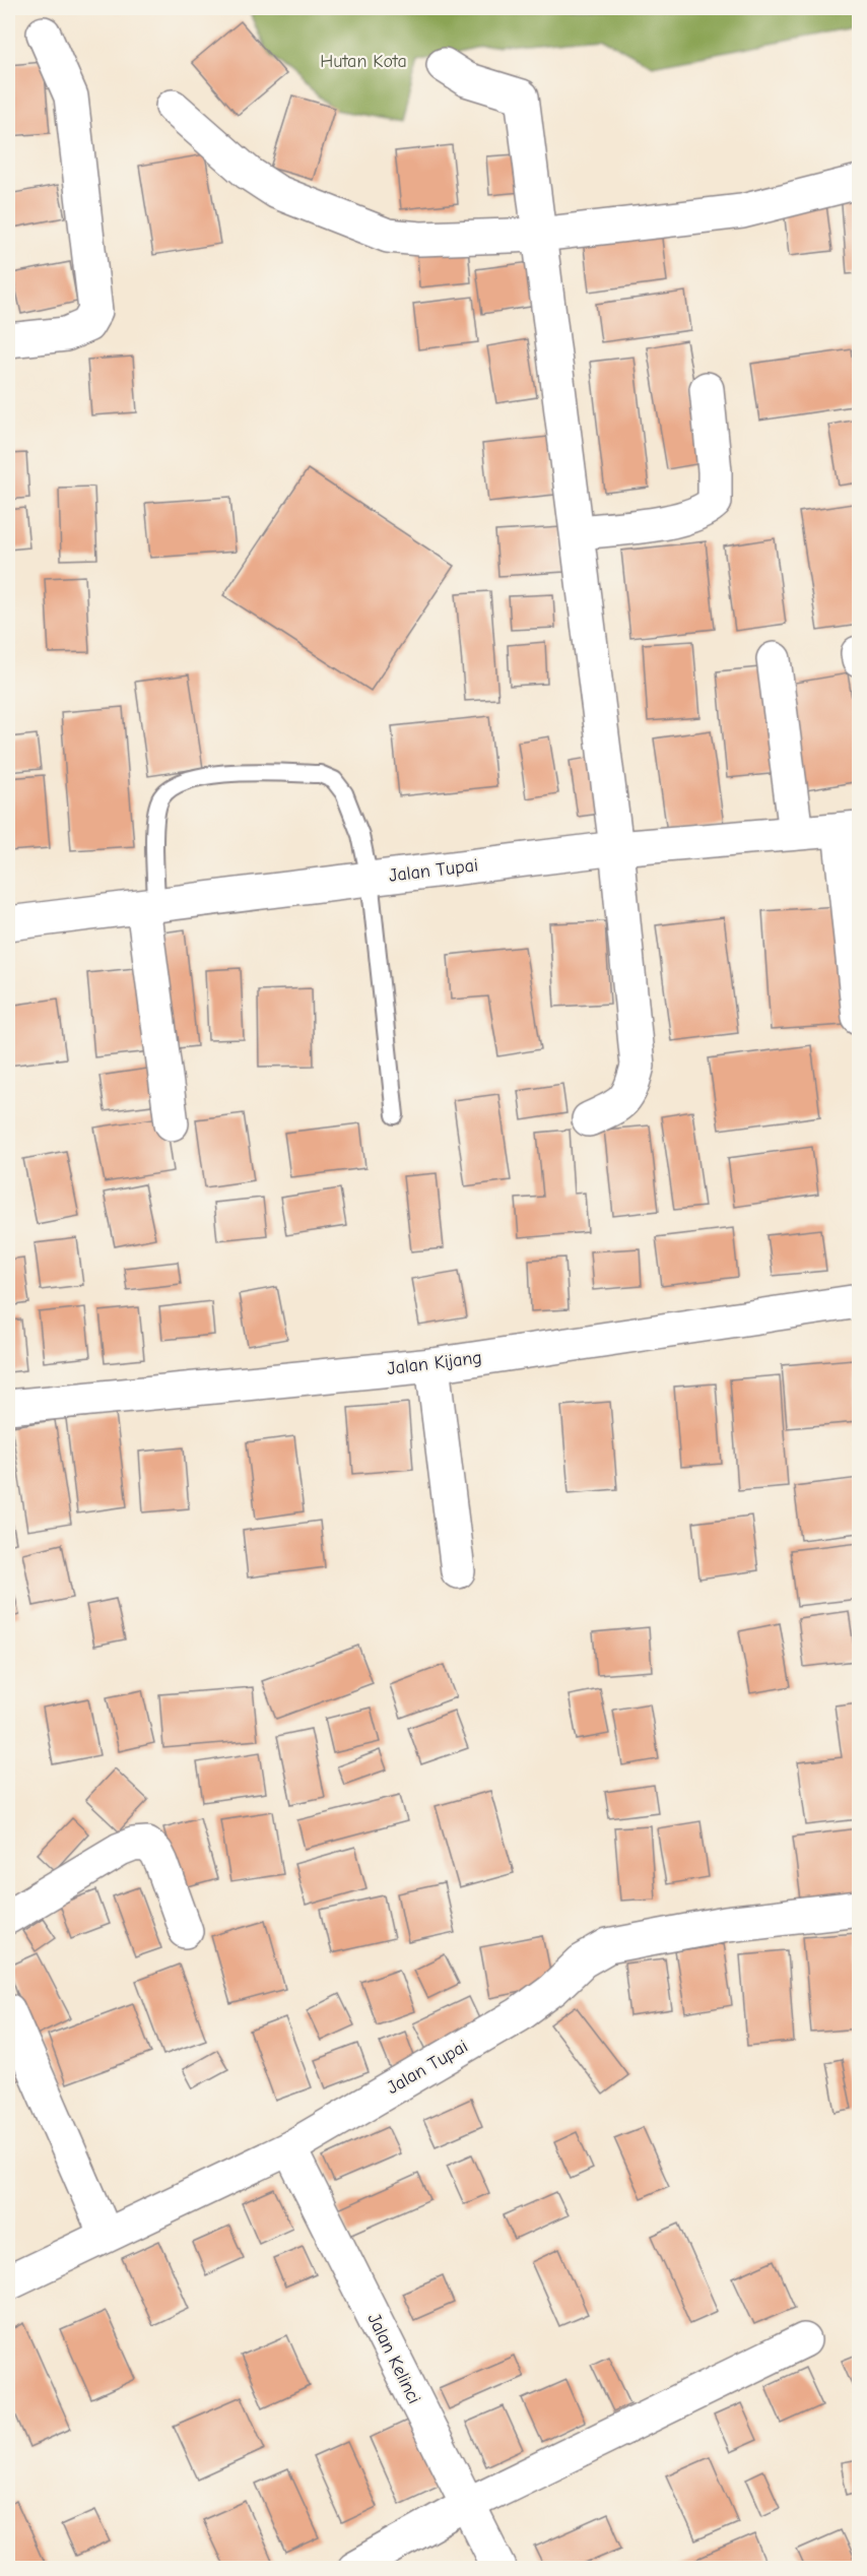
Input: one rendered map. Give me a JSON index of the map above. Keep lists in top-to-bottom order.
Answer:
{
  "streets": {
    "street": ["Jalan Tupai", "Jalan Kijang", "Jalan Kelinci"]
  },
  "crossings": [
    ["Jalan Tupai", "Jalan Kelinci"]
  ],
  "parks": ["Hutan Kota"]
}
